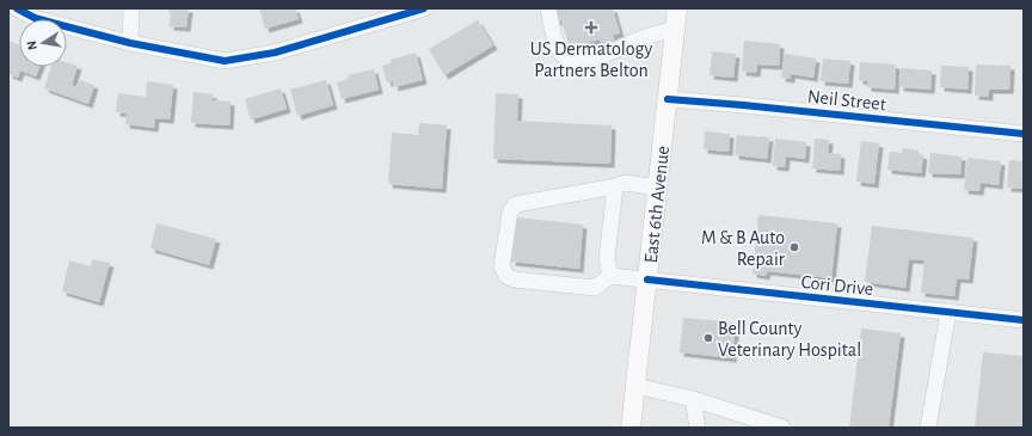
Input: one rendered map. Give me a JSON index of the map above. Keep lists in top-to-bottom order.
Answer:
{
  "streets": {
    "main road": ["East 6th Avenue"],
    "street": ["Neil Street", "Cori Drive"]
  },
  "crossings": [
    ["Neil Street", "East 6th Avenue"],
    ["East 6th Avenue", "Cori Drive"]
  ],
  "places": {
    "health": ["US Dermatology Partners Belton"],
    "other": ["M & B Auto Repair", "Bell County Veterinary Hospital"]
  },
  "north": "left"
}
